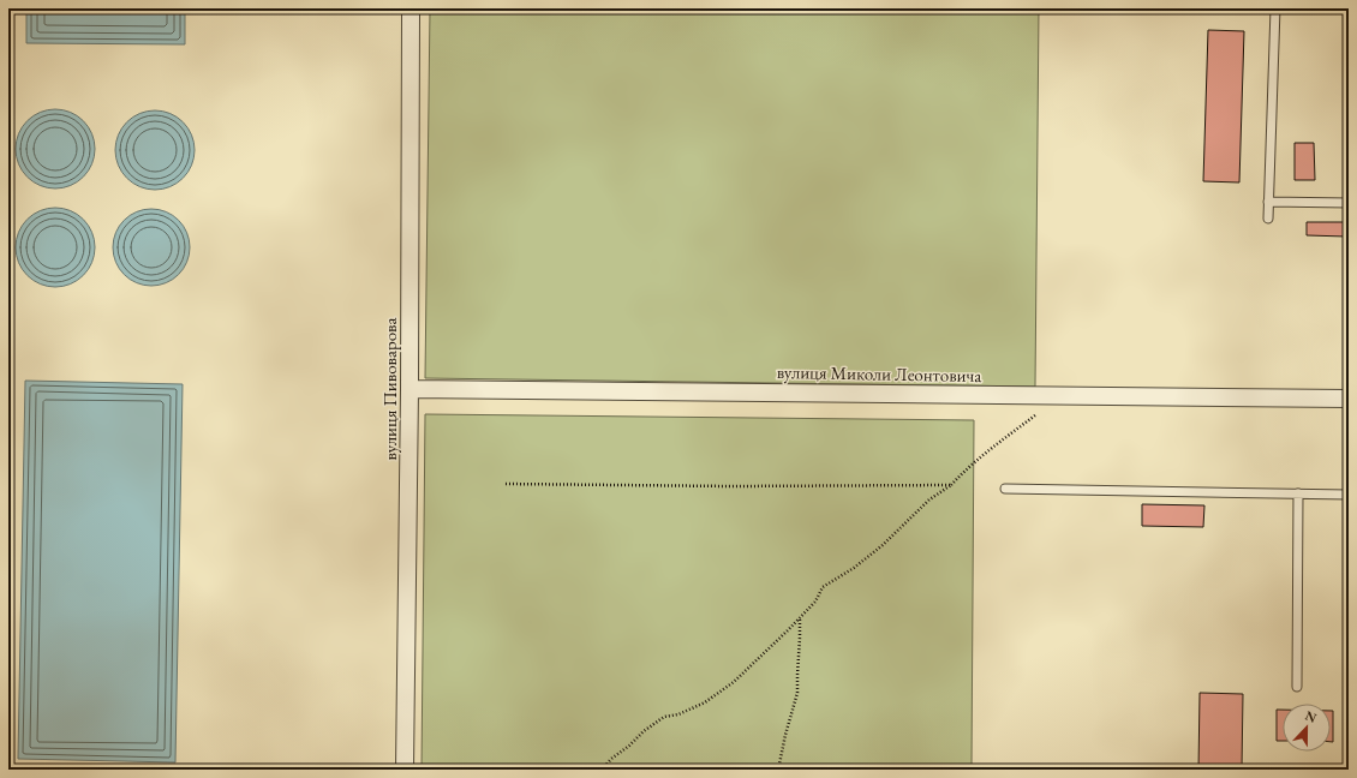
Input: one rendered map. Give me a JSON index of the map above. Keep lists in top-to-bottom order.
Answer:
{
  "streets": {
    "street": ["вулиця Миколи Леонтовича", "вулиця Пивоварова"]
  },
  "crossings": [
    ["вулиця Миколи Леонтовича", "вулиця Пивоварова"]
  ],
  "north": "top"
}
